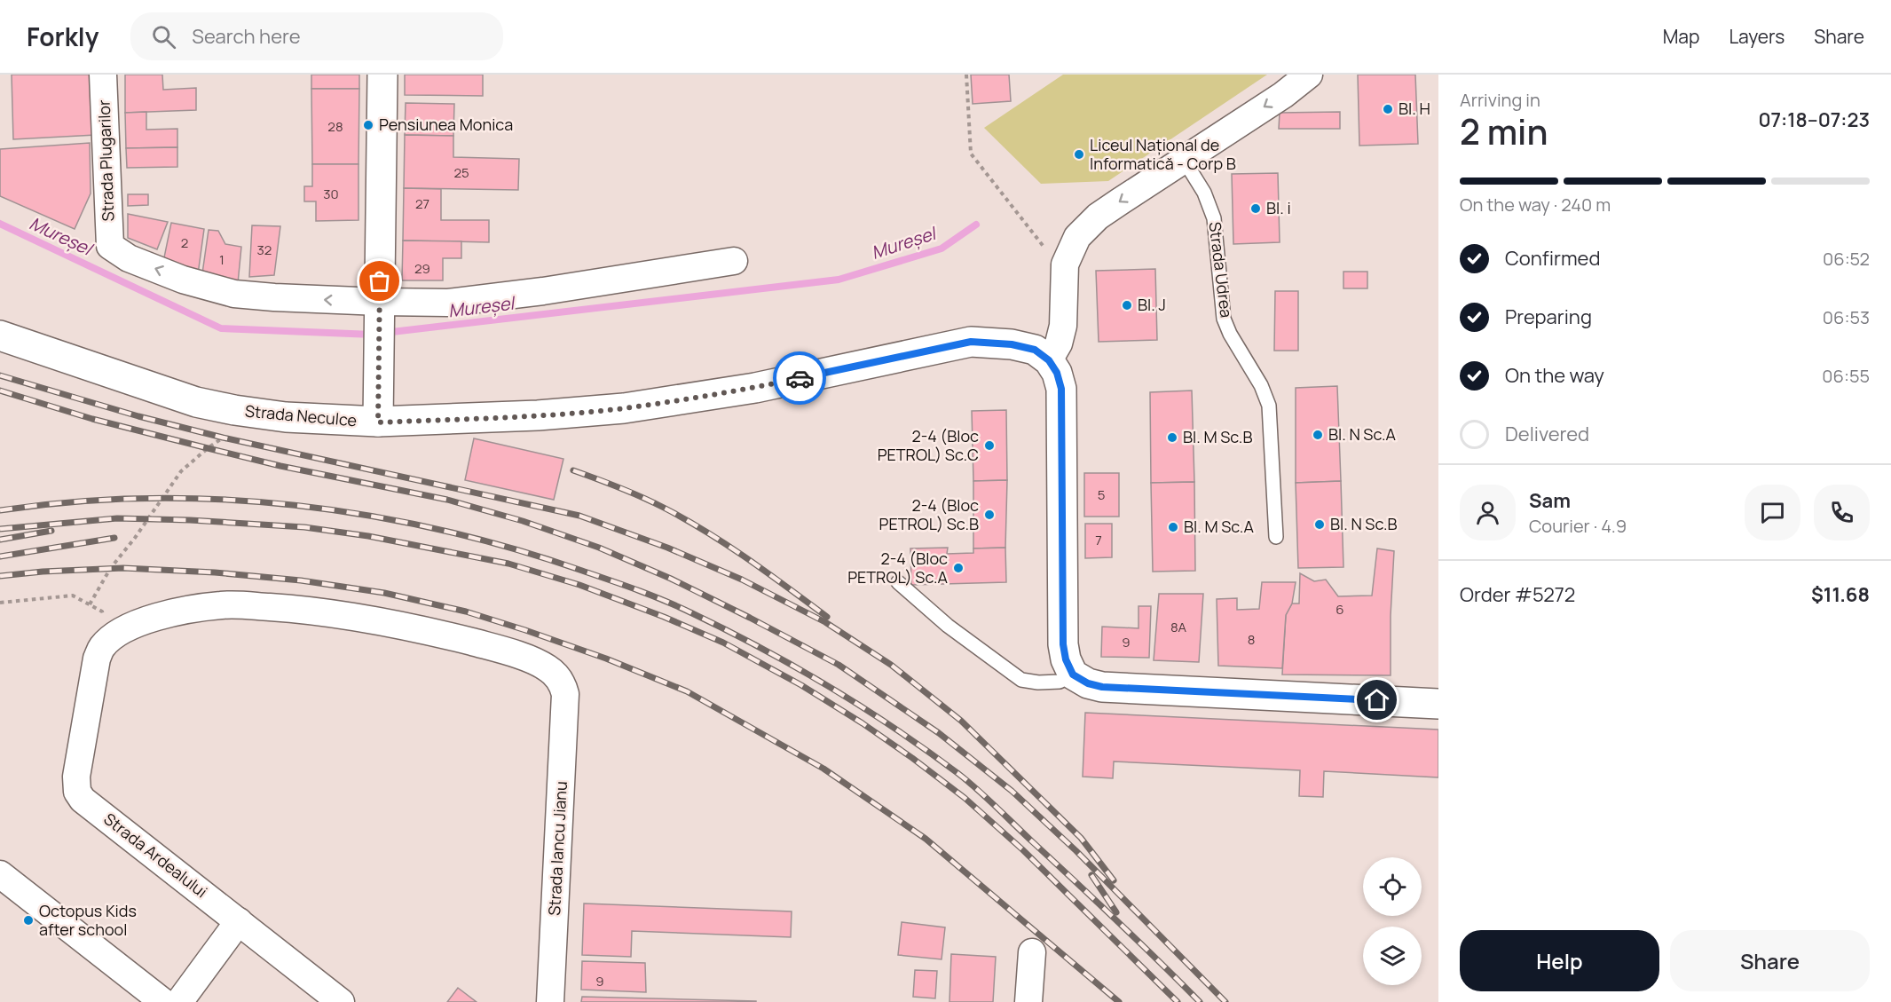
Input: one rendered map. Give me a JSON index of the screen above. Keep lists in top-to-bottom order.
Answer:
{
  "streets": {
    "street": [
      "Strada Plugarilor",
      "Strada Neculce",
      "Strada Iancu Jianu",
      "Strada Ardealului"
    ],
    "lane": ["Strada Udrea"]
  },
  "crossings": [
    ["Strada Iancu Jianu", "Strada Ardealului"]
  ],
  "water": ["Mureșel"],
  "places": [
    "Bl. H",
    "Pensiunea Monica",
    "Liceul Național de Informatică - Corp B",
    "Bl. i",
    "Bl. J",
    "Bl. N Sc.A",
    "Bl. M Sc.B",
    "2-4 (Bloc PETROL) Sc.C",
    "2-4 (Bloc PETROL) Sc.B",
    "Bl. N Sc.B",
    "Bl. M Sc.A",
    "2-4 (Bloc PETROL) Sc.A",
    "Octopus Kids after school"
  ],
  "house_numbers": [
    "28",
    "25",
    "30",
    "27",
    "2",
    "32",
    "1",
    "29",
    "5",
    "7",
    "6",
    "8A",
    "8",
    "9",
    "9"
  ],
  "page": {
    "header": "Forkly",
    "search": "Search here",
    "nav": ["Map", "Layers", "Share"],
    "heading": ["2 min", "Arriving in", "07:18–07:23"],
    "panel": [
      "Sam",
      "Courier · 4.9",
      "Order #5272",
      "$11.68"
    ],
    "bar": "On the way · 240 m",
    "list": [
      ["Confirmed", "06:52"],
      ["Preparing", "06:53"],
      ["On the way", "06:55"],
      "Delivered"
    ],
    "buttons": ["Help", "Share"]
  }
}
